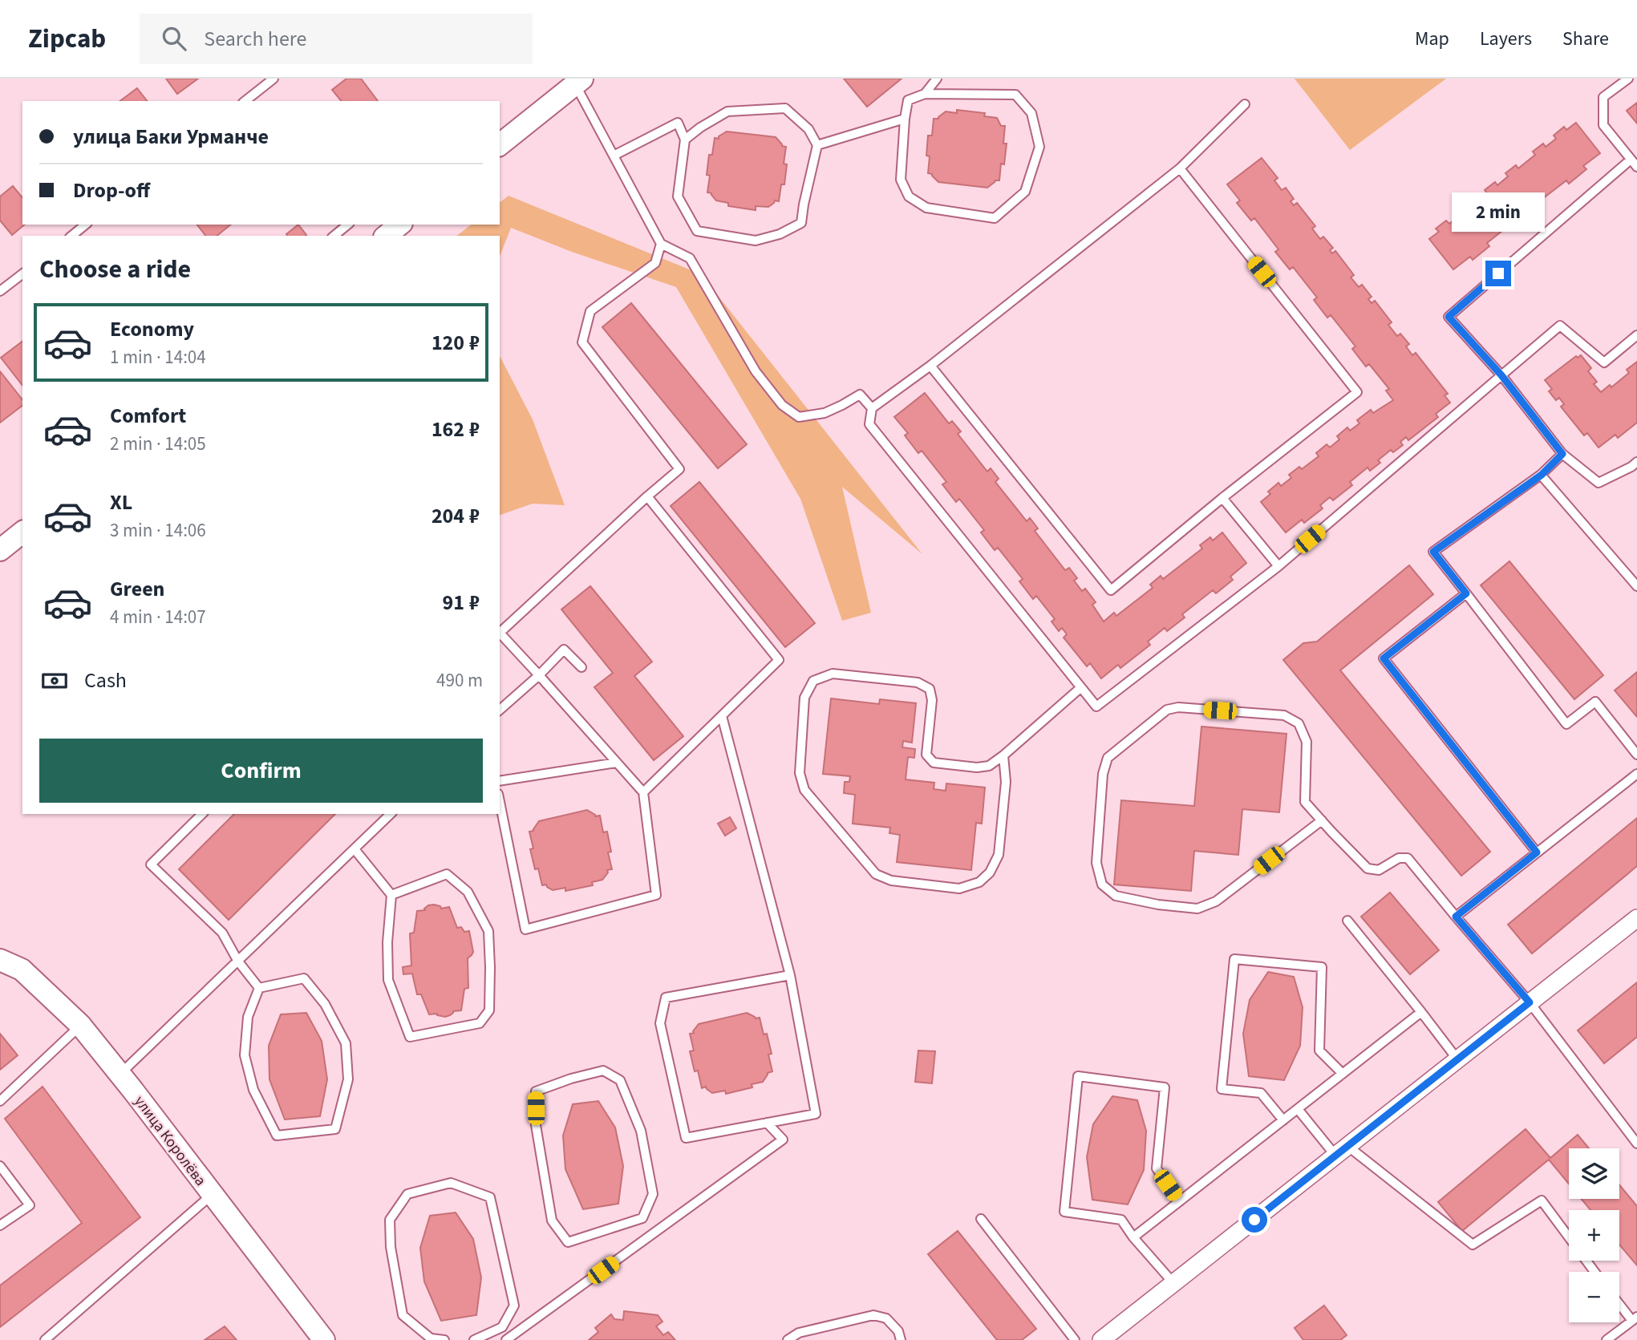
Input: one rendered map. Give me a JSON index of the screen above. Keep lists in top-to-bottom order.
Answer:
{
  "streets": {
    "street": ["улица Королёва"]
  },
  "page": {
    "header": "Zipcab",
    "search": "Search here",
    "nav": ["Map", "Layers", "Share"],
    "banner": ["улица Баки Урманче", "Drop-off"],
    "bubble": "2 min",
    "heading": "Choose a ride",
    "list": [
      {
        "name": "Economy",
        "note": "1 min · 14:04",
        "value": "120 ₽"
      },
      {
        "name": "Comfort",
        "note": "2 min · 14:05",
        "value": "162 ₽"
      },
      {
        "name": "XL",
        "note": "3 min · 14:06",
        "value": "204 ₽"
      },
      {
        "name": "Green",
        "note": "4 min · 14:07",
        "value": "91 ₽"
      }
    ],
    "pay": ["Cash", "490 m"],
    "buttons": "Confirm",
    "map_buttons": ["+", "−"]
  }
}
